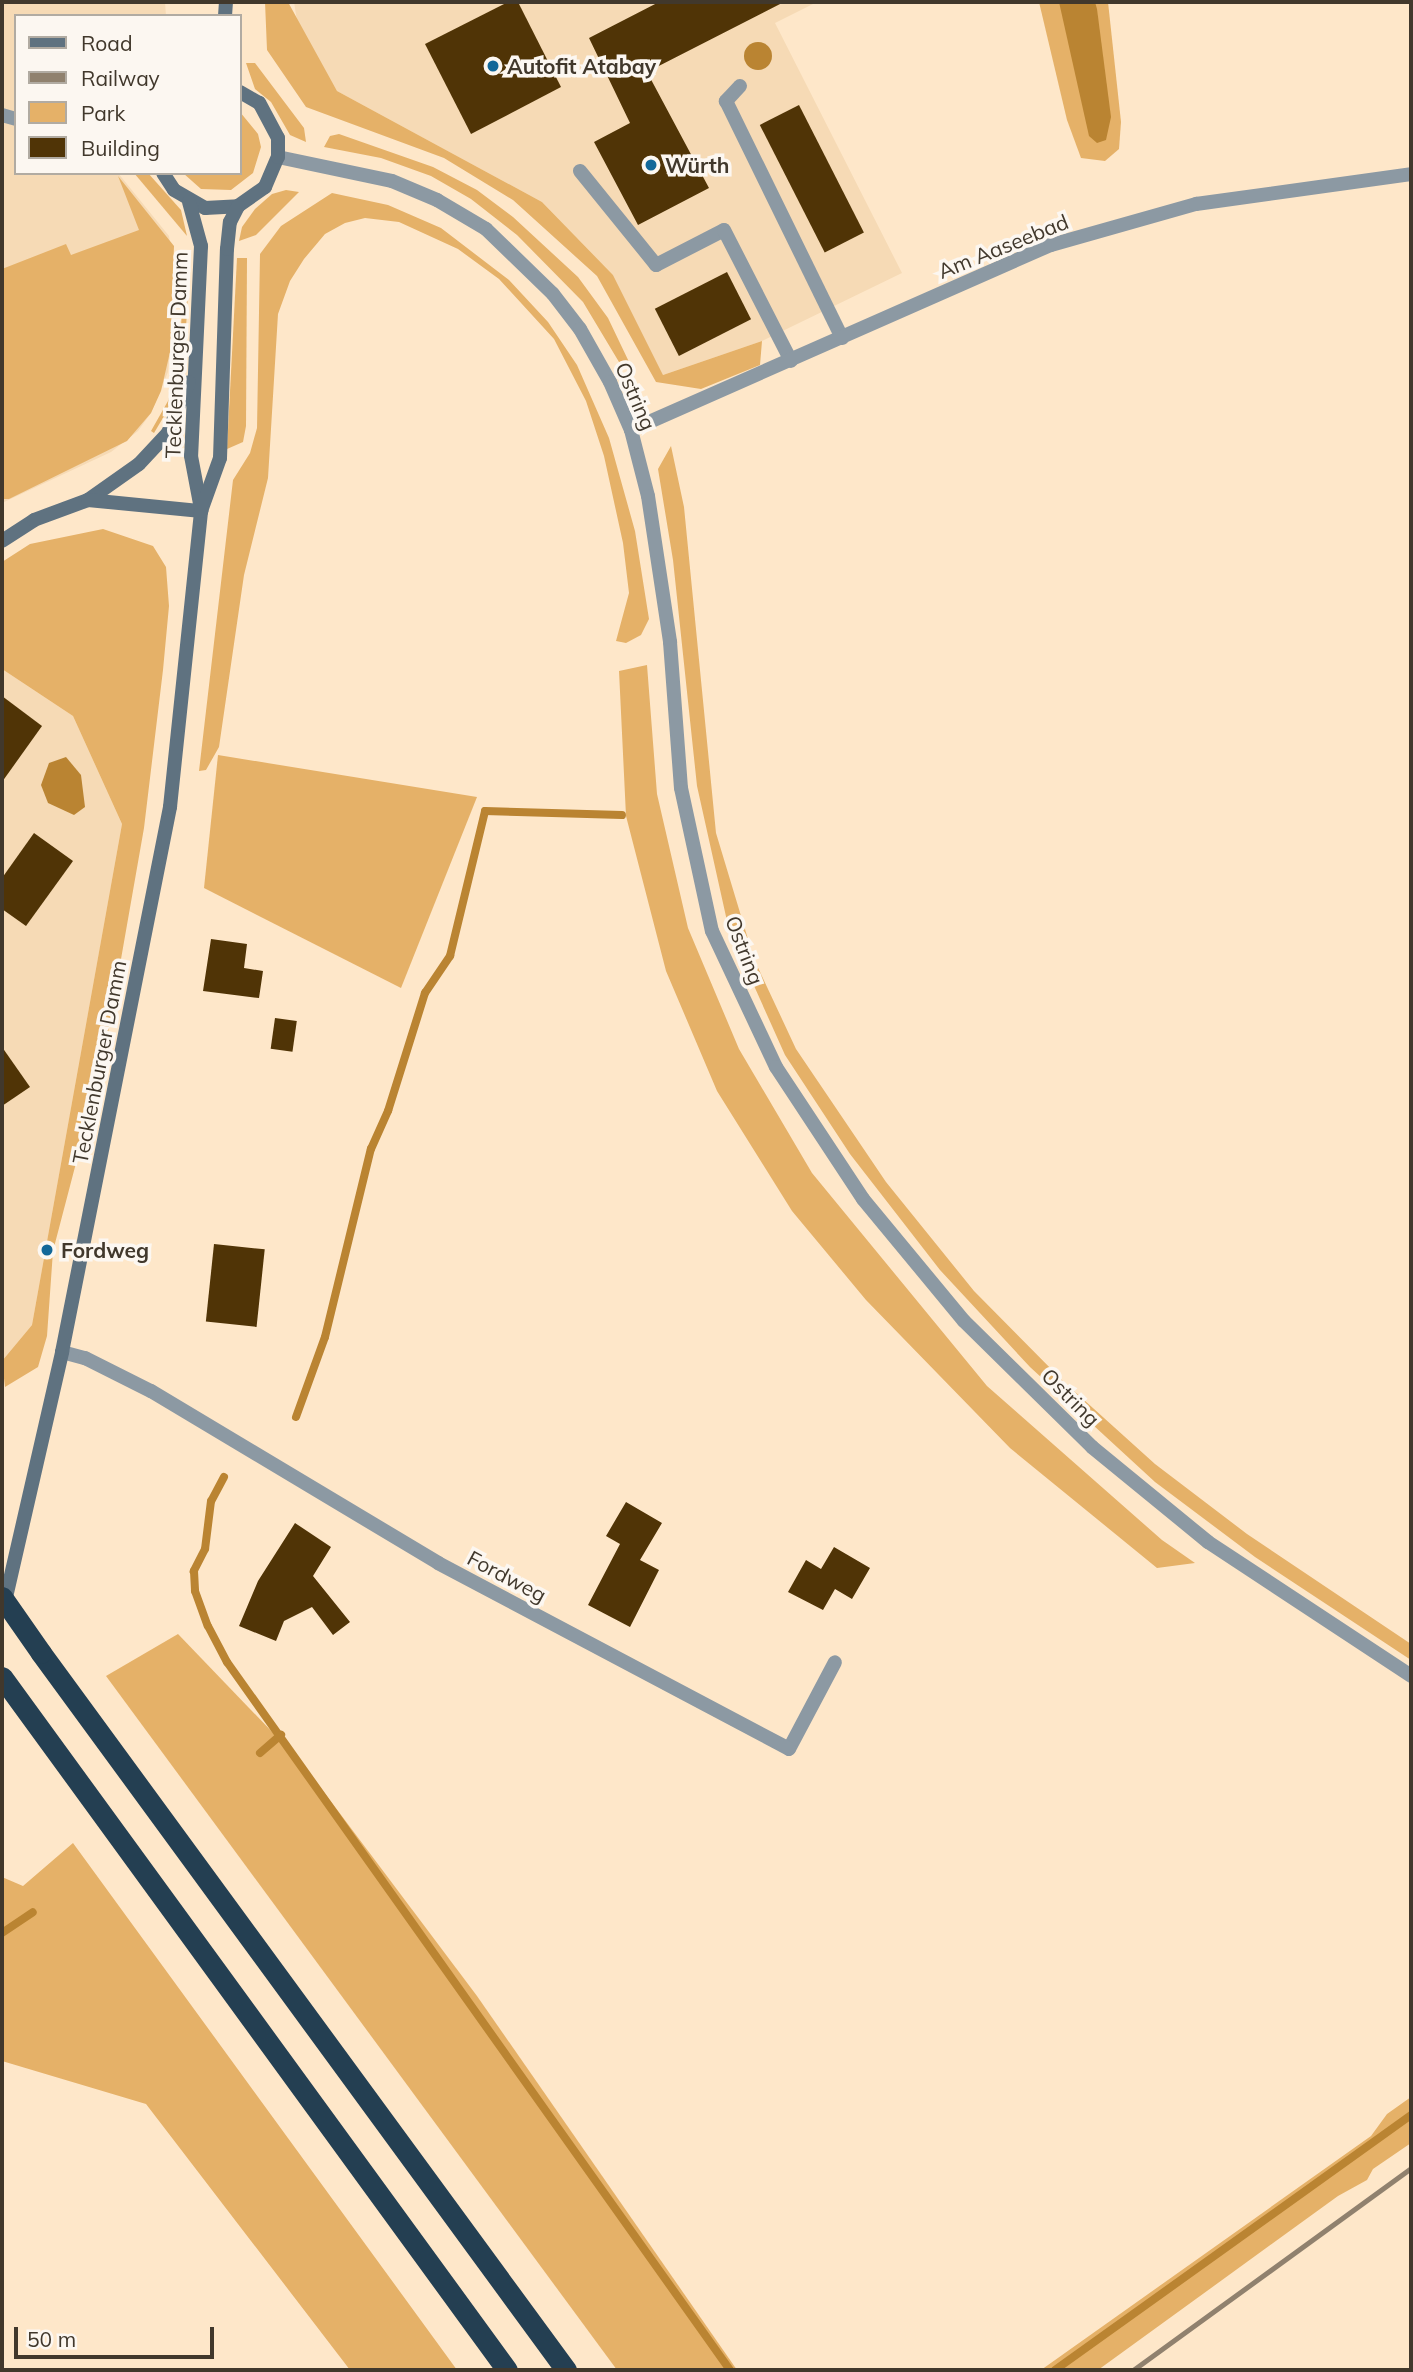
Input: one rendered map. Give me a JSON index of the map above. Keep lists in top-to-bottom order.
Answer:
{
  "streets": {
    "main road": ["Tecklenburger Damm"],
    "street": ["Am Aaseebad", "Ostring", "Fordweg"]
  },
  "crossings": [
    ["Am Aaseebad", "Ostring"],
    ["Tecklenburger Damm", "Fordweg"]
  ],
  "places": ["Autofit Atabay", "Würth", "Fordweg"],
  "legend": [
    "Road",
    "Railway",
    "Park",
    "Building"
  ],
  "scale_bar": "50 m"
}
